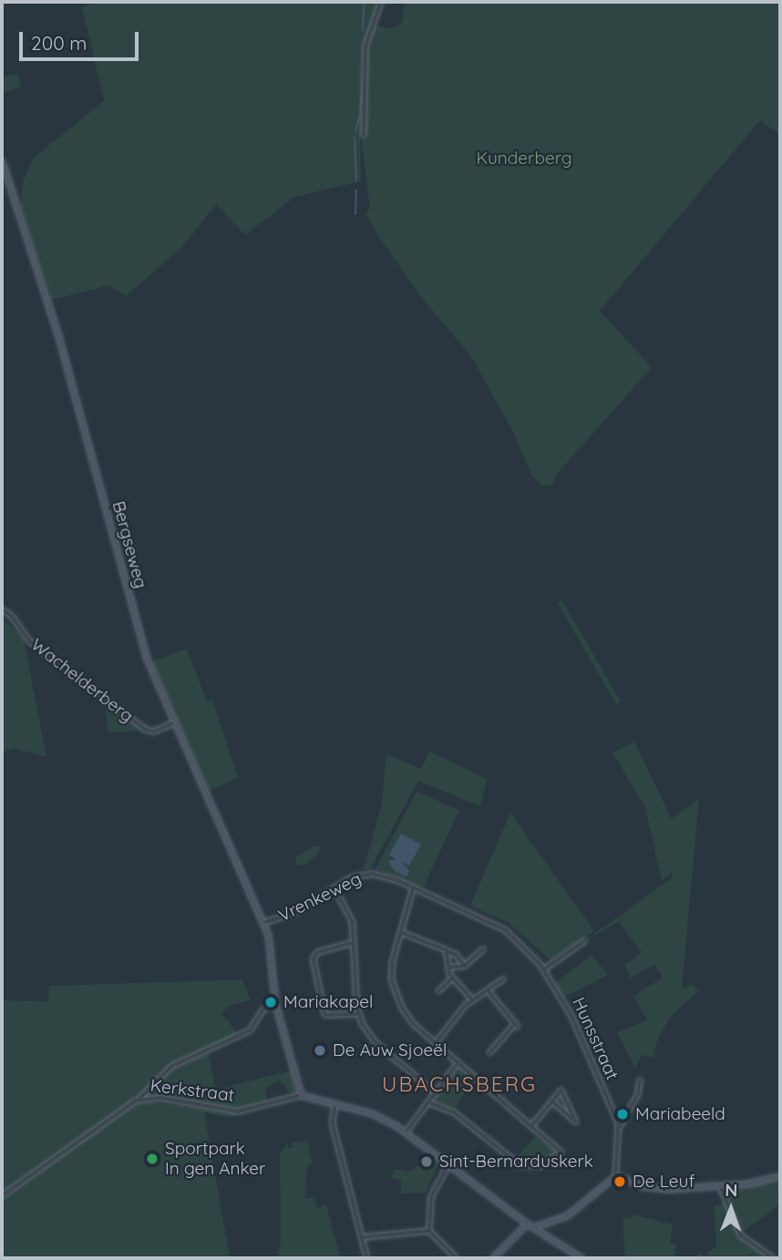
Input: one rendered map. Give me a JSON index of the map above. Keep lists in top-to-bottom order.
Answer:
{
  "streets": {
    "street": [
      "Bergseweg",
      "Wachelderberg",
      "Vrenkeweg",
      "Hunsstraat",
      "Kerkstraat"
    ]
  },
  "crossings": [
    ["Bergseweg", "Wachelderberg"],
    ["Bergseweg", "Vrenkeweg"],
    ["Bergseweg", "Kerkstraat"],
    ["Vrenkeweg", "Hunsstraat"]
  ],
  "districts": ["UBACHSBERG"],
  "parks": ["Kunderberg"],
  "places": [
    "Mariakapel",
    "De Auw Sjoeël",
    "Mariabeeld",
    "Sportpark In gen Anker",
    "Sint-Bernarduskerk",
    "De Leuf"
  ],
  "scale_bar": "200 m",
  "north": "top"
}
